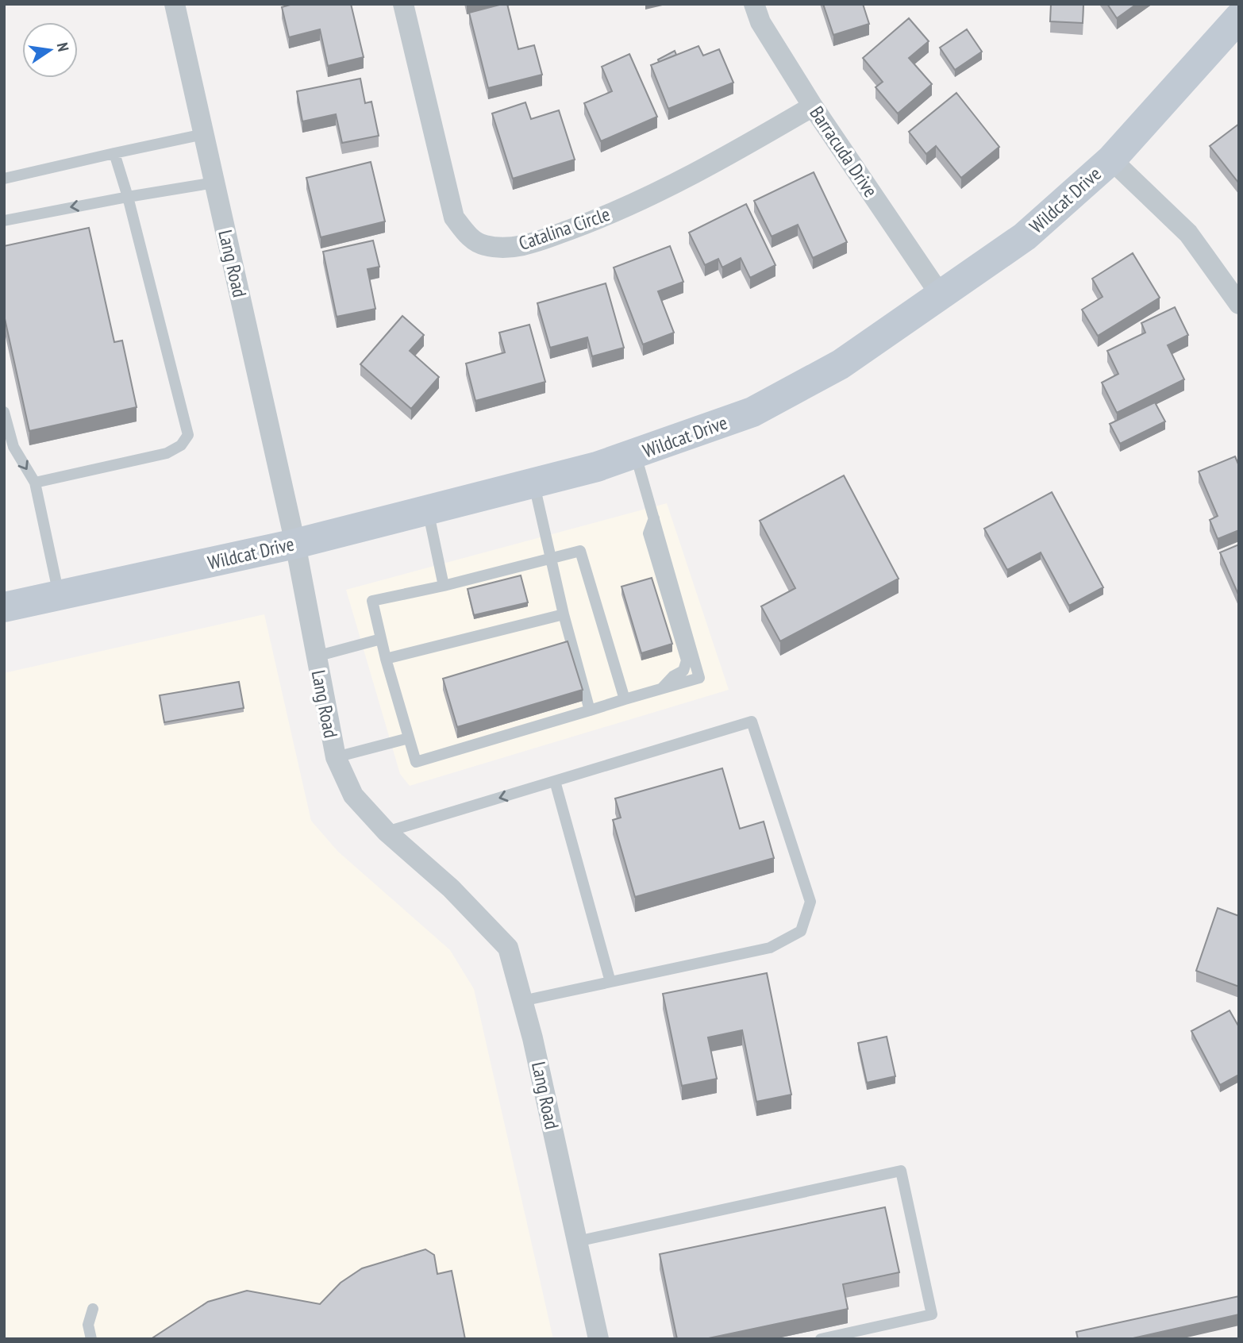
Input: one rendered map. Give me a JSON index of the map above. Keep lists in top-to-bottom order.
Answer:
{
  "streets": {
    "main road": ["Wildcat Drive"],
    "street": ["Barracuda Drive", "Catalina Circle", "Lang Road"]
  },
  "crossings": [
    ["Barracuda Drive", "Wildcat Drive"],
    ["Barracuda Drive", "Catalina Circle"],
    ["Wildcat Drive", "Lang Road"]
  ],
  "north": "right"
}
